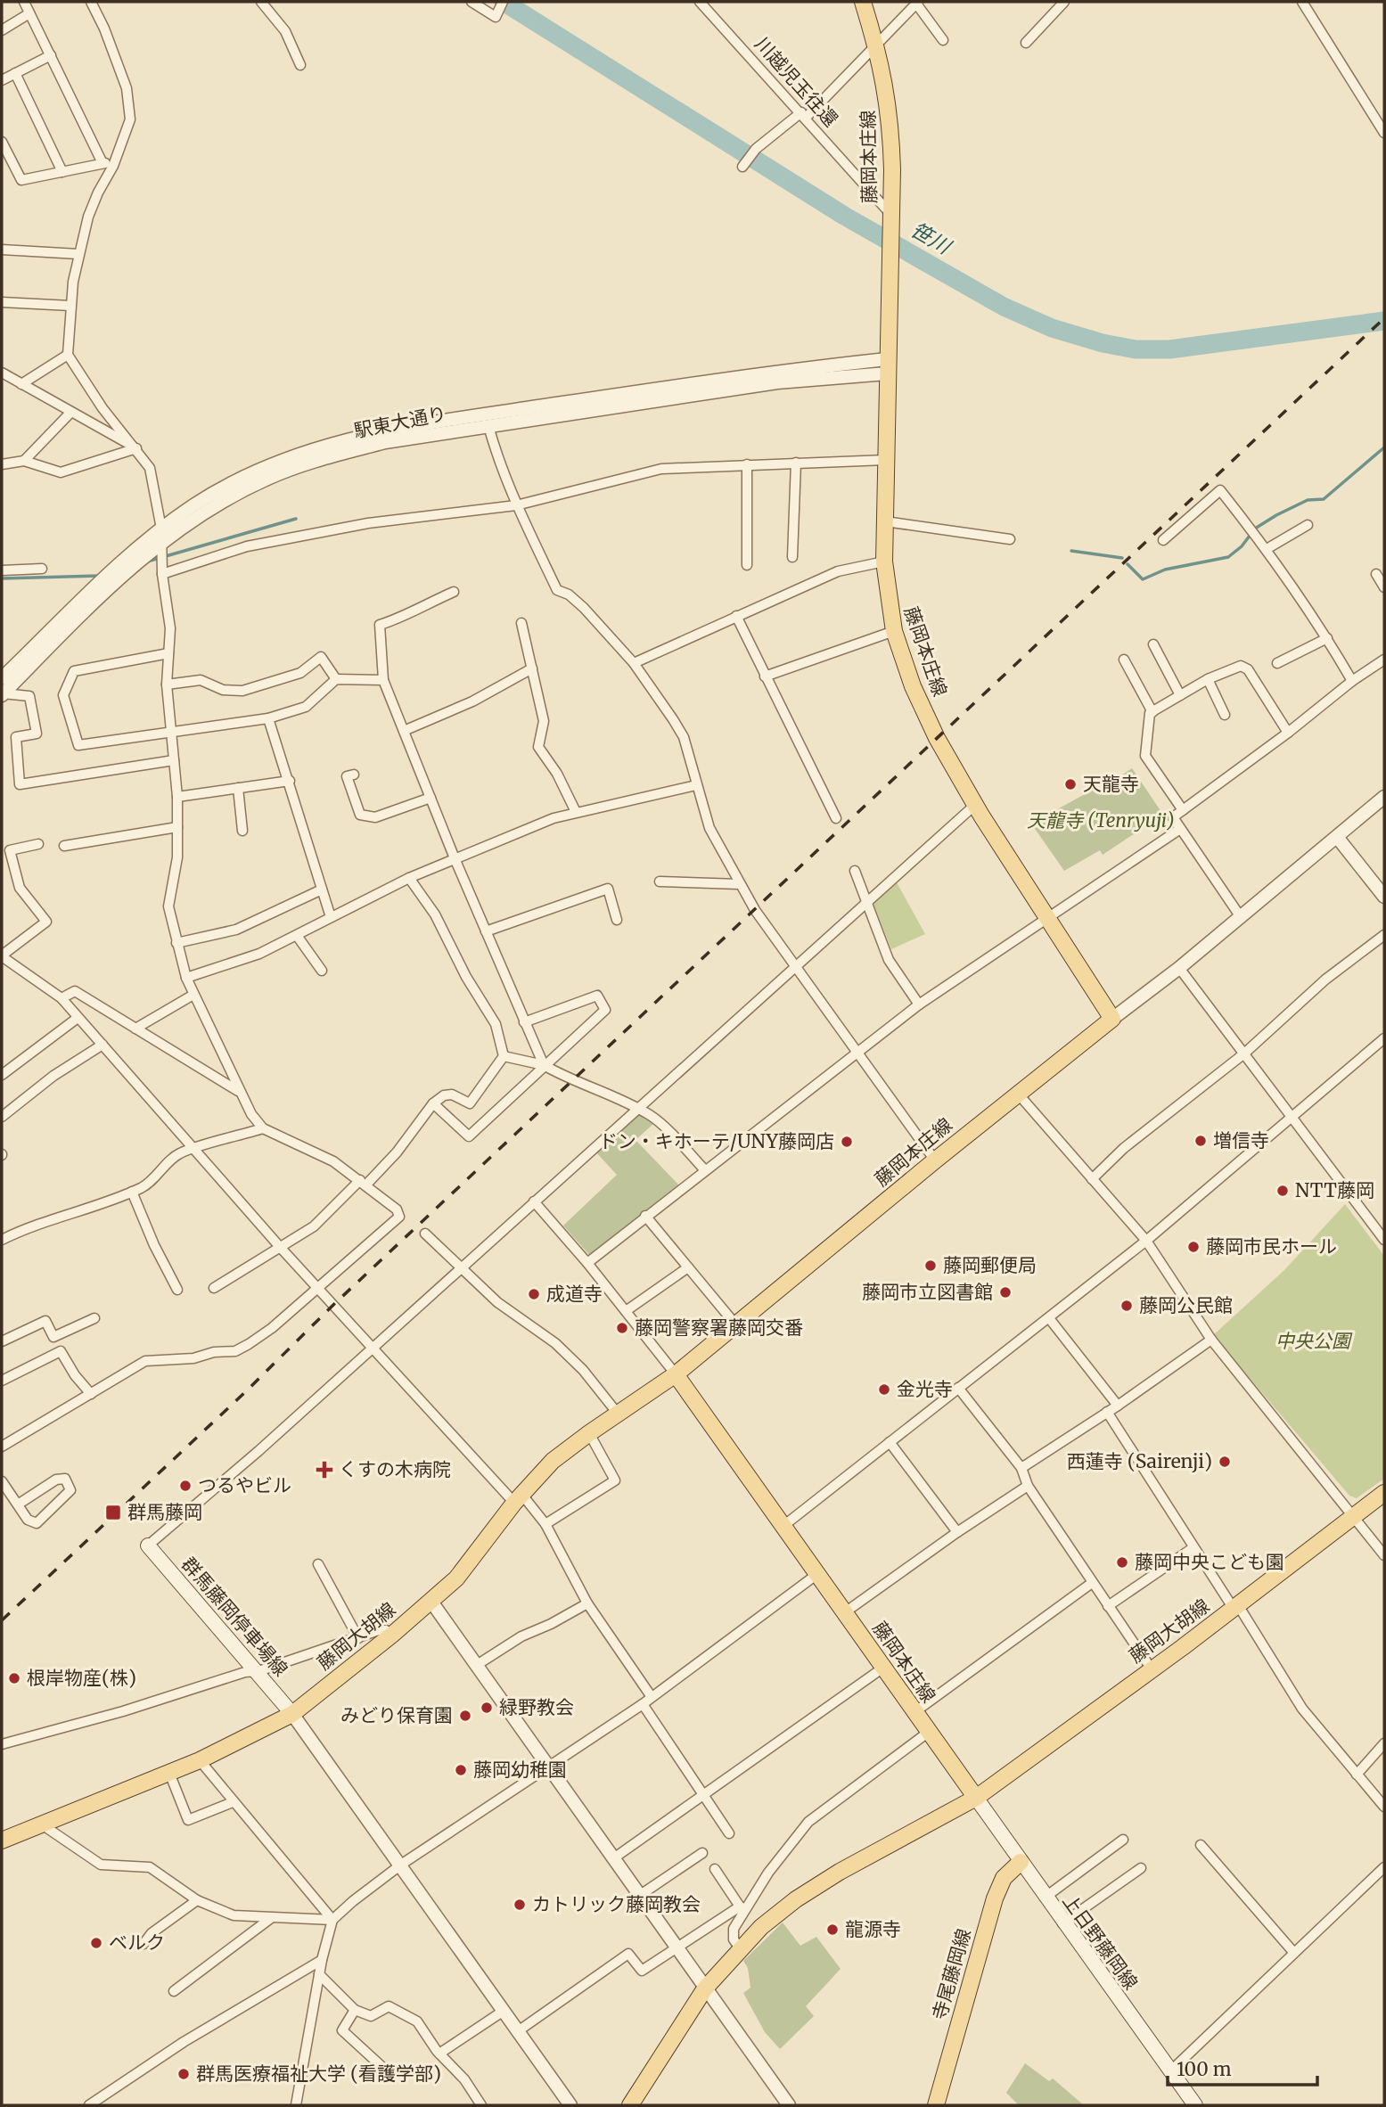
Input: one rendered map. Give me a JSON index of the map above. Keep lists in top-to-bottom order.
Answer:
{
  "streets": {
    "main road": [
      "藤岡本庄線",
      "群馬藤岡停車場線",
      "藤岡大胡線",
      "上日野藤岡線",
      "寺尾藤岡線"
    ],
    "street": ["川越児玉往還", "駅東大通り"]
  },
  "crossings": [
    ["川越児玉往還", "藤岡本庄線"],
    ["藤岡本庄線", "駅東大通り"],
    ["藤岡本庄線", "藤岡大胡線"],
    ["藤岡本庄線", "上日野藤岡線"],
    ["群馬藤岡停車場線", "藤岡大胡線"],
    ["藤岡大胡線", "上日野藤岡線"],
    ["上日野藤岡線", "寺尾藤岡線"]
  ],
  "water": ["笹川"],
  "parks": ["天龍寺 (Tenryuji)", "中央公園"],
  "places": {
    "other": [
      "天龍寺",
      "増信寺",
      "ドン・キホーテ/UNY藤岡店",
      "NTT藤岡",
      "藤岡市民ホール",
      "藤岡郵便局",
      "藤岡市立図書館",
      "成道寺",
      "藤岡公民館",
      "藤岡警察署藤岡交番",
      "金光寺",
      "西蓮寺 (Sairenji)",
      "つるやビル",
      "藤岡中央こども園",
      "根岸物産(株)",
      "緑野教会",
      "みどり保育園",
      "藤岡幼稚園",
      "カトリック藤岡教会",
      "龍源寺",
      "ベルク",
      "群馬医療福祉大学 (看護学部)"
    ],
    "health": ["くすの木病院"],
    "transit": ["群馬藤岡"]
  },
  "scale_bar": "100 m"
}
